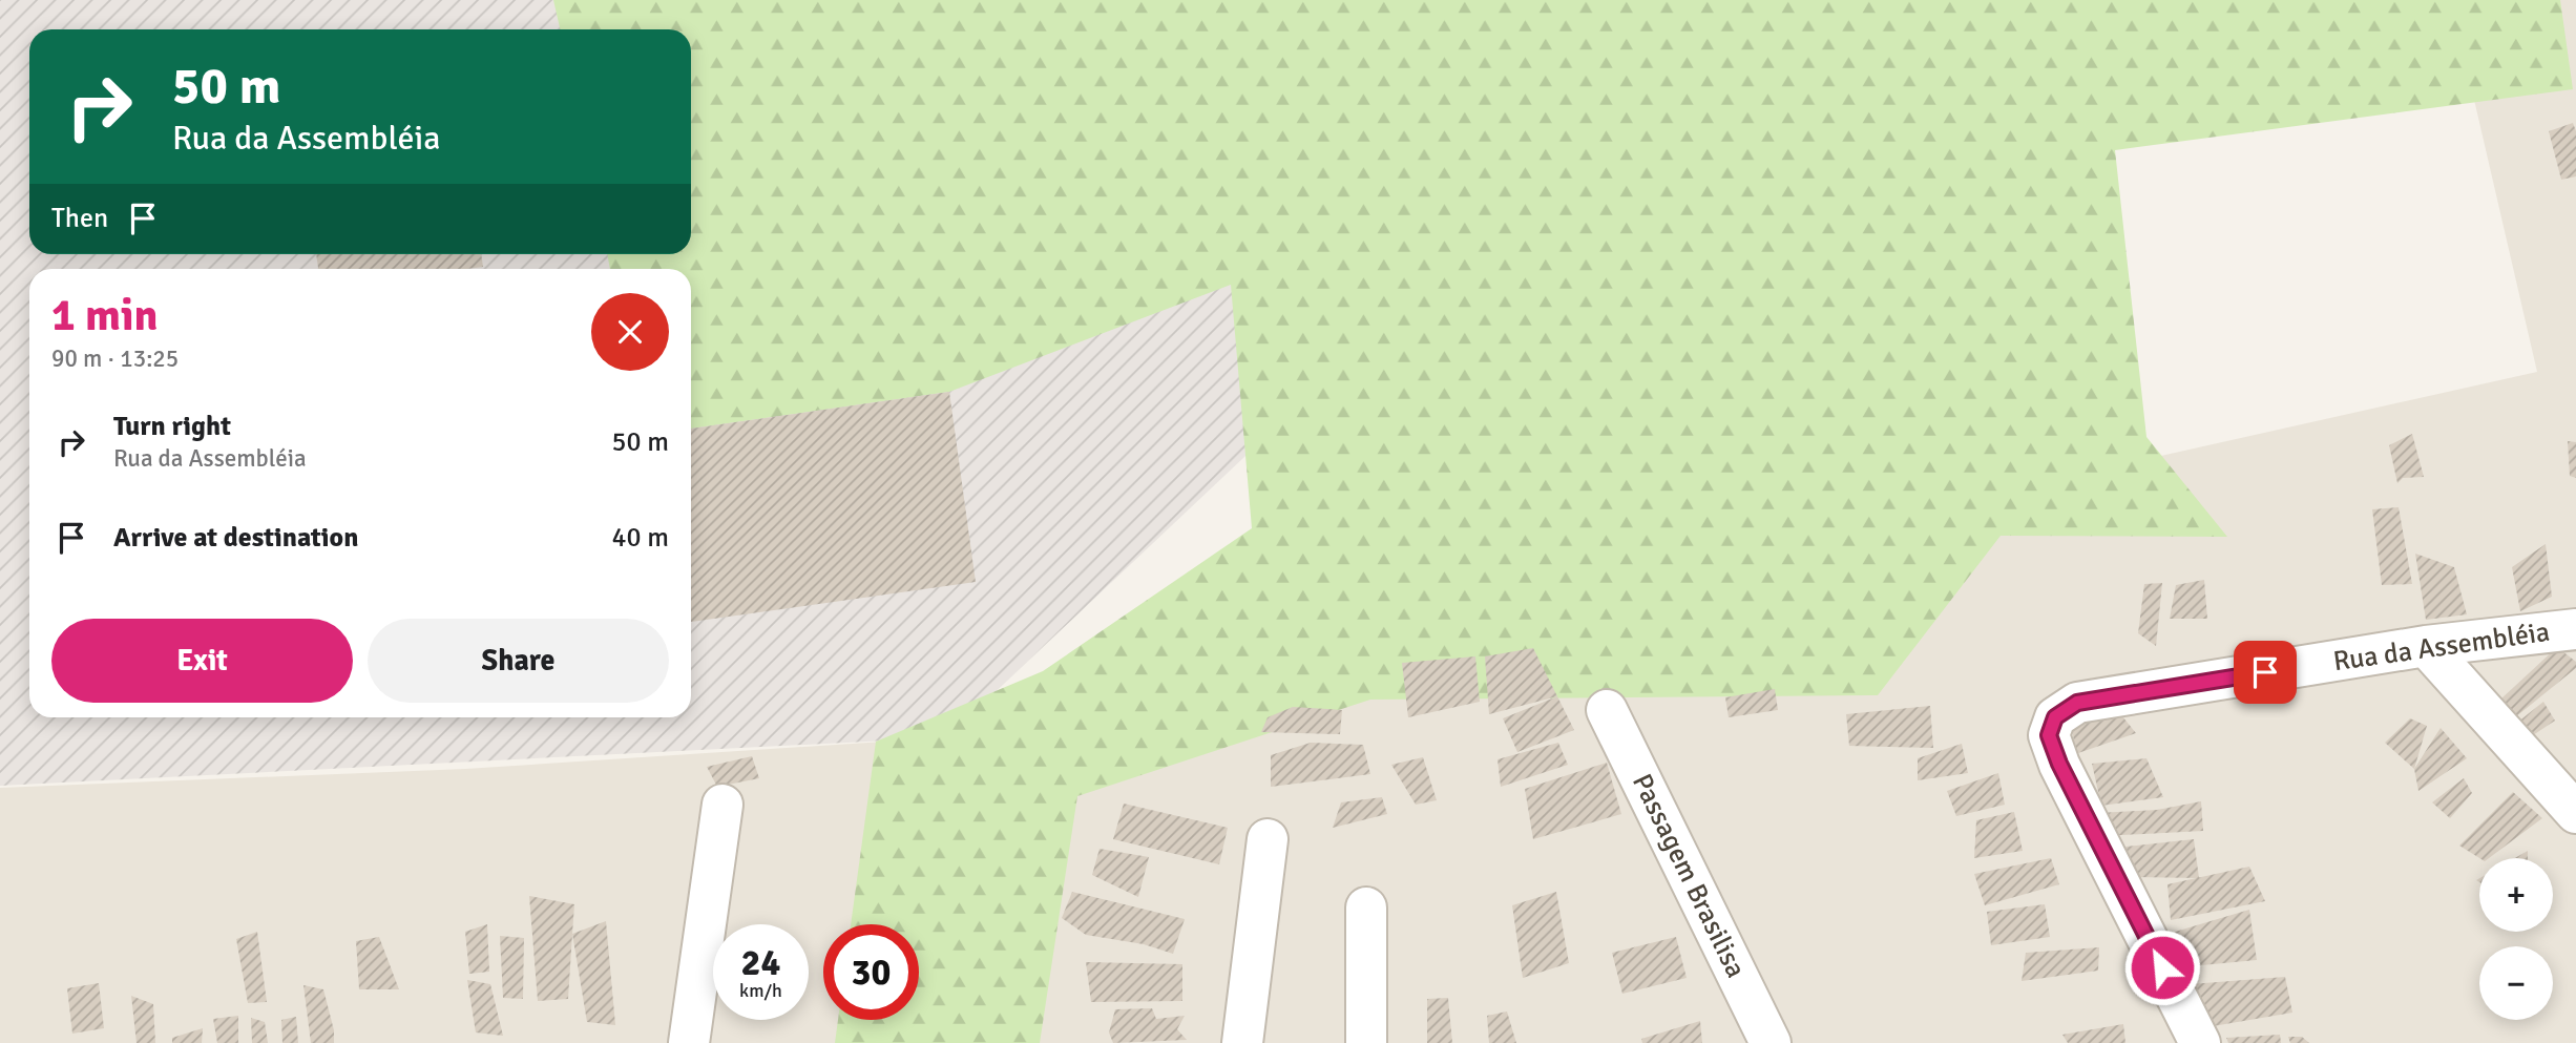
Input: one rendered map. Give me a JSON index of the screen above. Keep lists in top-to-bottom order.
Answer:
{
  "streets": {
    "street": ["Rua da Assembléia", "Passagem Brasilisa"]
  },
  "page": {
    "turn": ["50 m", "Rua da Assembléia"],
    "then": "Then",
    "heading": ["1 min", "90 m · 13:25"],
    "list": [
      {
        "name": "Turn right",
        "note": "Rua da Assembléia",
        "value": "50 m"
      },
      {
        "name": "Arrive at destination",
        "value": "40 m"
      }
    ],
    "buttons": ["Exit", "Share"],
    "map_buttons": ["+", "−"],
    "speed": "24 km/h",
    "limit": "30"
  }
}
